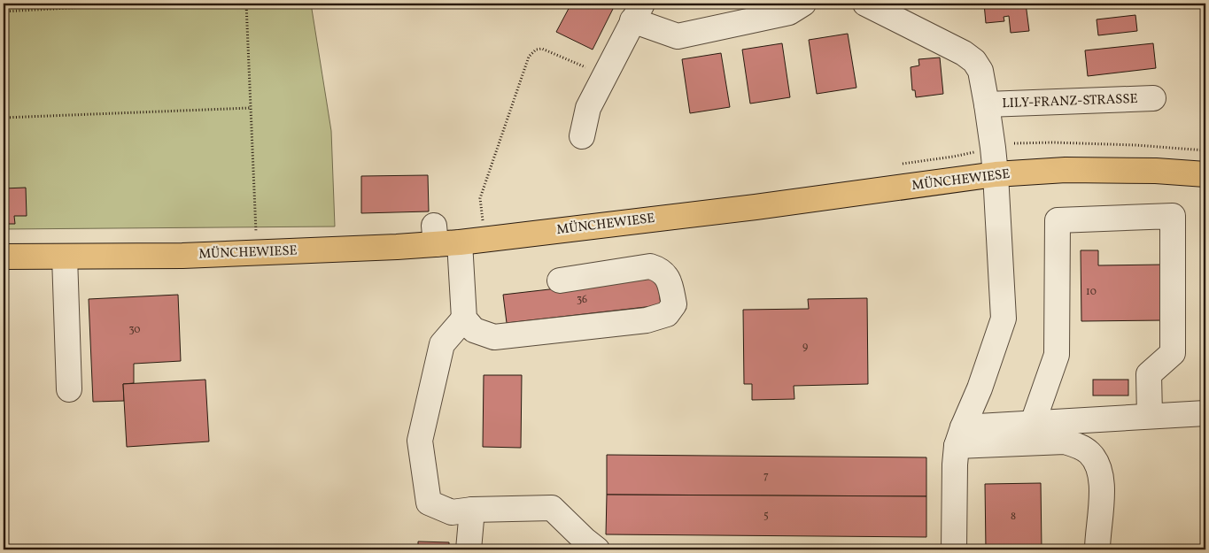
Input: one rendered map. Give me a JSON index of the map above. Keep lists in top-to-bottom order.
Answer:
{
  "streets": {
    "main road": ["MÜNCHEWIESE"],
    "street": ["LILY-FRANZ-STRASSE"]
  },
  "crossings": [
    ["LILY-FRANZ-STRASSE", "MÜNCHEWIESE"]
  ],
  "house_numbers": [
    "10",
    "36",
    "30",
    "9",
    "7",
    "5",
    "8"
  ]
}
